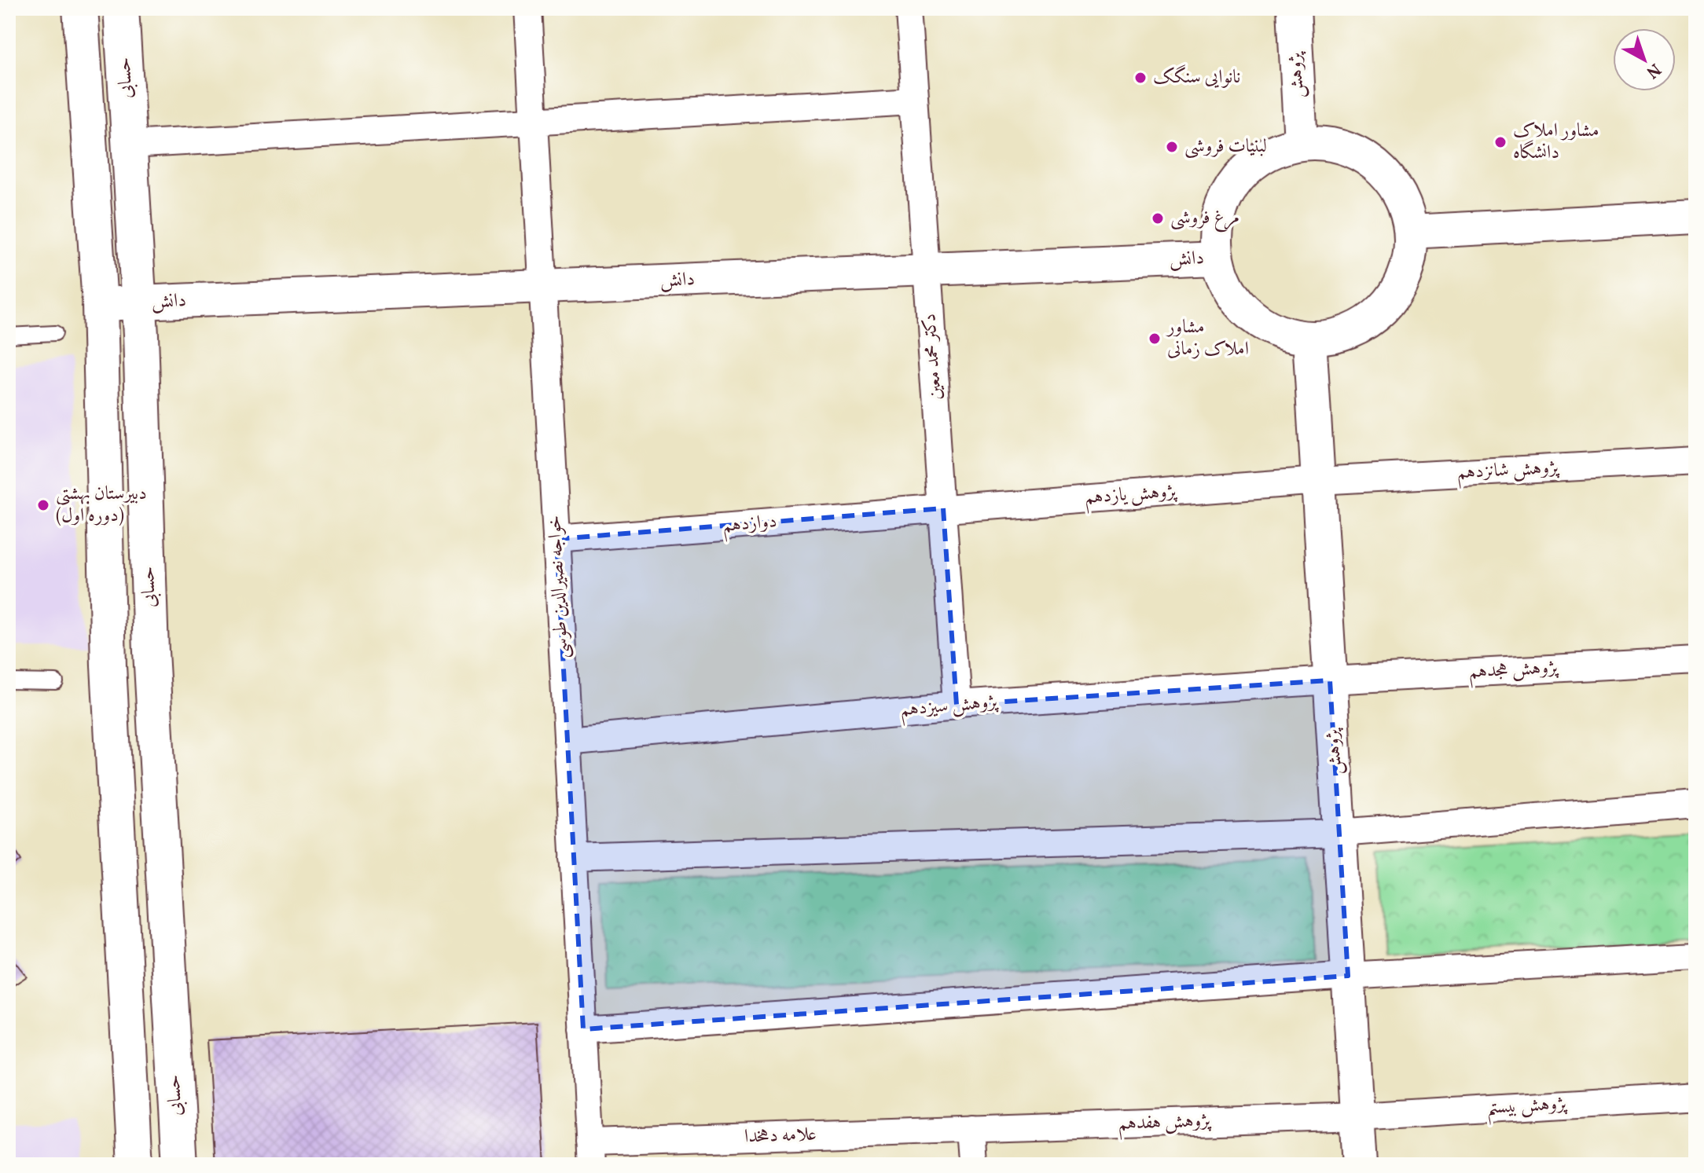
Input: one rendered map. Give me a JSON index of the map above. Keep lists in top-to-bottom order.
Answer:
{
  "streets": {
    "main road": ["حسابی"],
    "street": [
      "پژوهش",
      "دانش",
      "دکتر محمد معین",
      "پژوهش شانزدهم",
      "پژوهش یازدهم",
      "دوازدهم",
      "خواجه نصیرالدین طوسی",
      "پژوهش هجدهم",
      "پژوهش سیزدهم",
      "پژوهش بیستم",
      "پژوهش هفدهم",
      "علامه دهخدا"
    ]
  },
  "crossings": [
    ["پژوهش", "دانش"],
    ["پژوهش", "پژوهش شانزدهم"],
    ["پژوهش", "پژوهش یازدهم"],
    ["پژوهش", "پژوهش هجدهم"],
    ["پژوهش", "پژوهش سیزدهم"],
    ["پژوهش", "پژوهش بیستم"],
    ["پژوهش", "پژوهش هفدهم"],
    ["حسابی", "دانش"],
    ["دانش", "دکتر محمد معین"],
    ["دانش", "خواجه نصیرالدین طوسی"],
    ["دکتر محمد معین", "پژوهش یازدهم"],
    ["دکتر محمد معین", "دوازدهم"],
    ["دکتر محمد معین", "پژوهش سیزدهم"],
    ["پژوهش شانزدهم", "پژوهش یازدهم"],
    ["پژوهش یازدهم", "دوازدهم"],
    ["دوازدهم", "خواجه نصیرالدین طوسی"],
    ["خواجه نصیرالدین طوسی", "پژوهش سیزدهم"],
    ["خواجه نصیرالدین طوسی", "علامه دهخدا"],
    ["پژوهش هجدهم", "پژوهش سیزدهم"],
    ["پژوهش بیستم", "پژوهش هفدهم"],
    ["پژوهش هفدهم", "علامه دهخدا"]
  ],
  "places": [
    "نانوایی سنگک",
    "مشاور املاک دانشگاه",
    "لبنیات فروشی",
    "مرغ فروشی",
    "مشاور املاک زمانی",
    "دبیرستان بهشتی (دوره اول)"
  ],
  "north": "bottom right"
}
